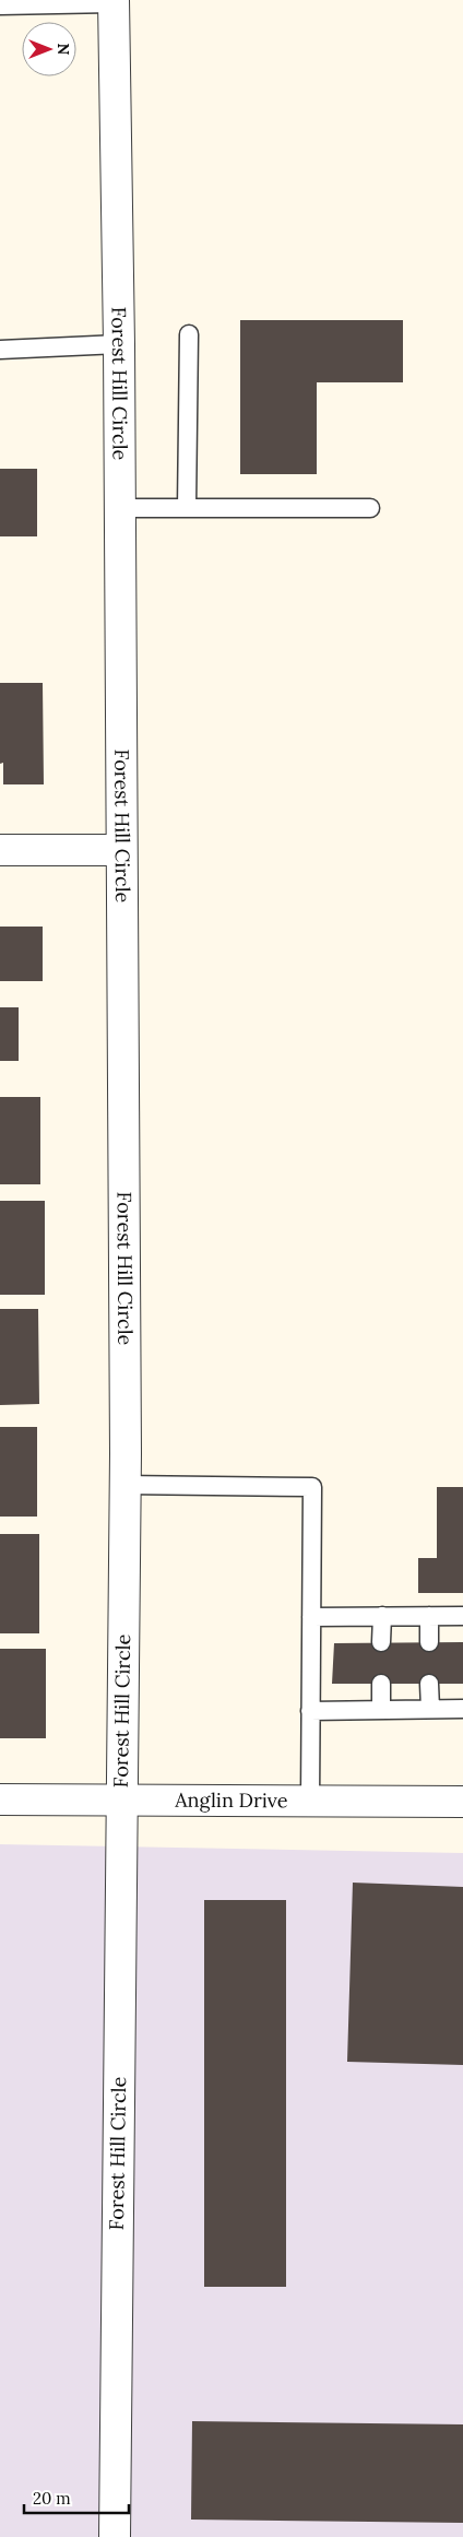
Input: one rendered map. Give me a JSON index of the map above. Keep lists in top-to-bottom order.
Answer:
{
  "streets": {
    "street": ["Forest Hill Circle", "Anglin Drive"]
  },
  "crossings": [
    ["Forest Hill Circle", "Anglin Drive"]
  ],
  "scale_bar": "20 m",
  "north": "right"
}
